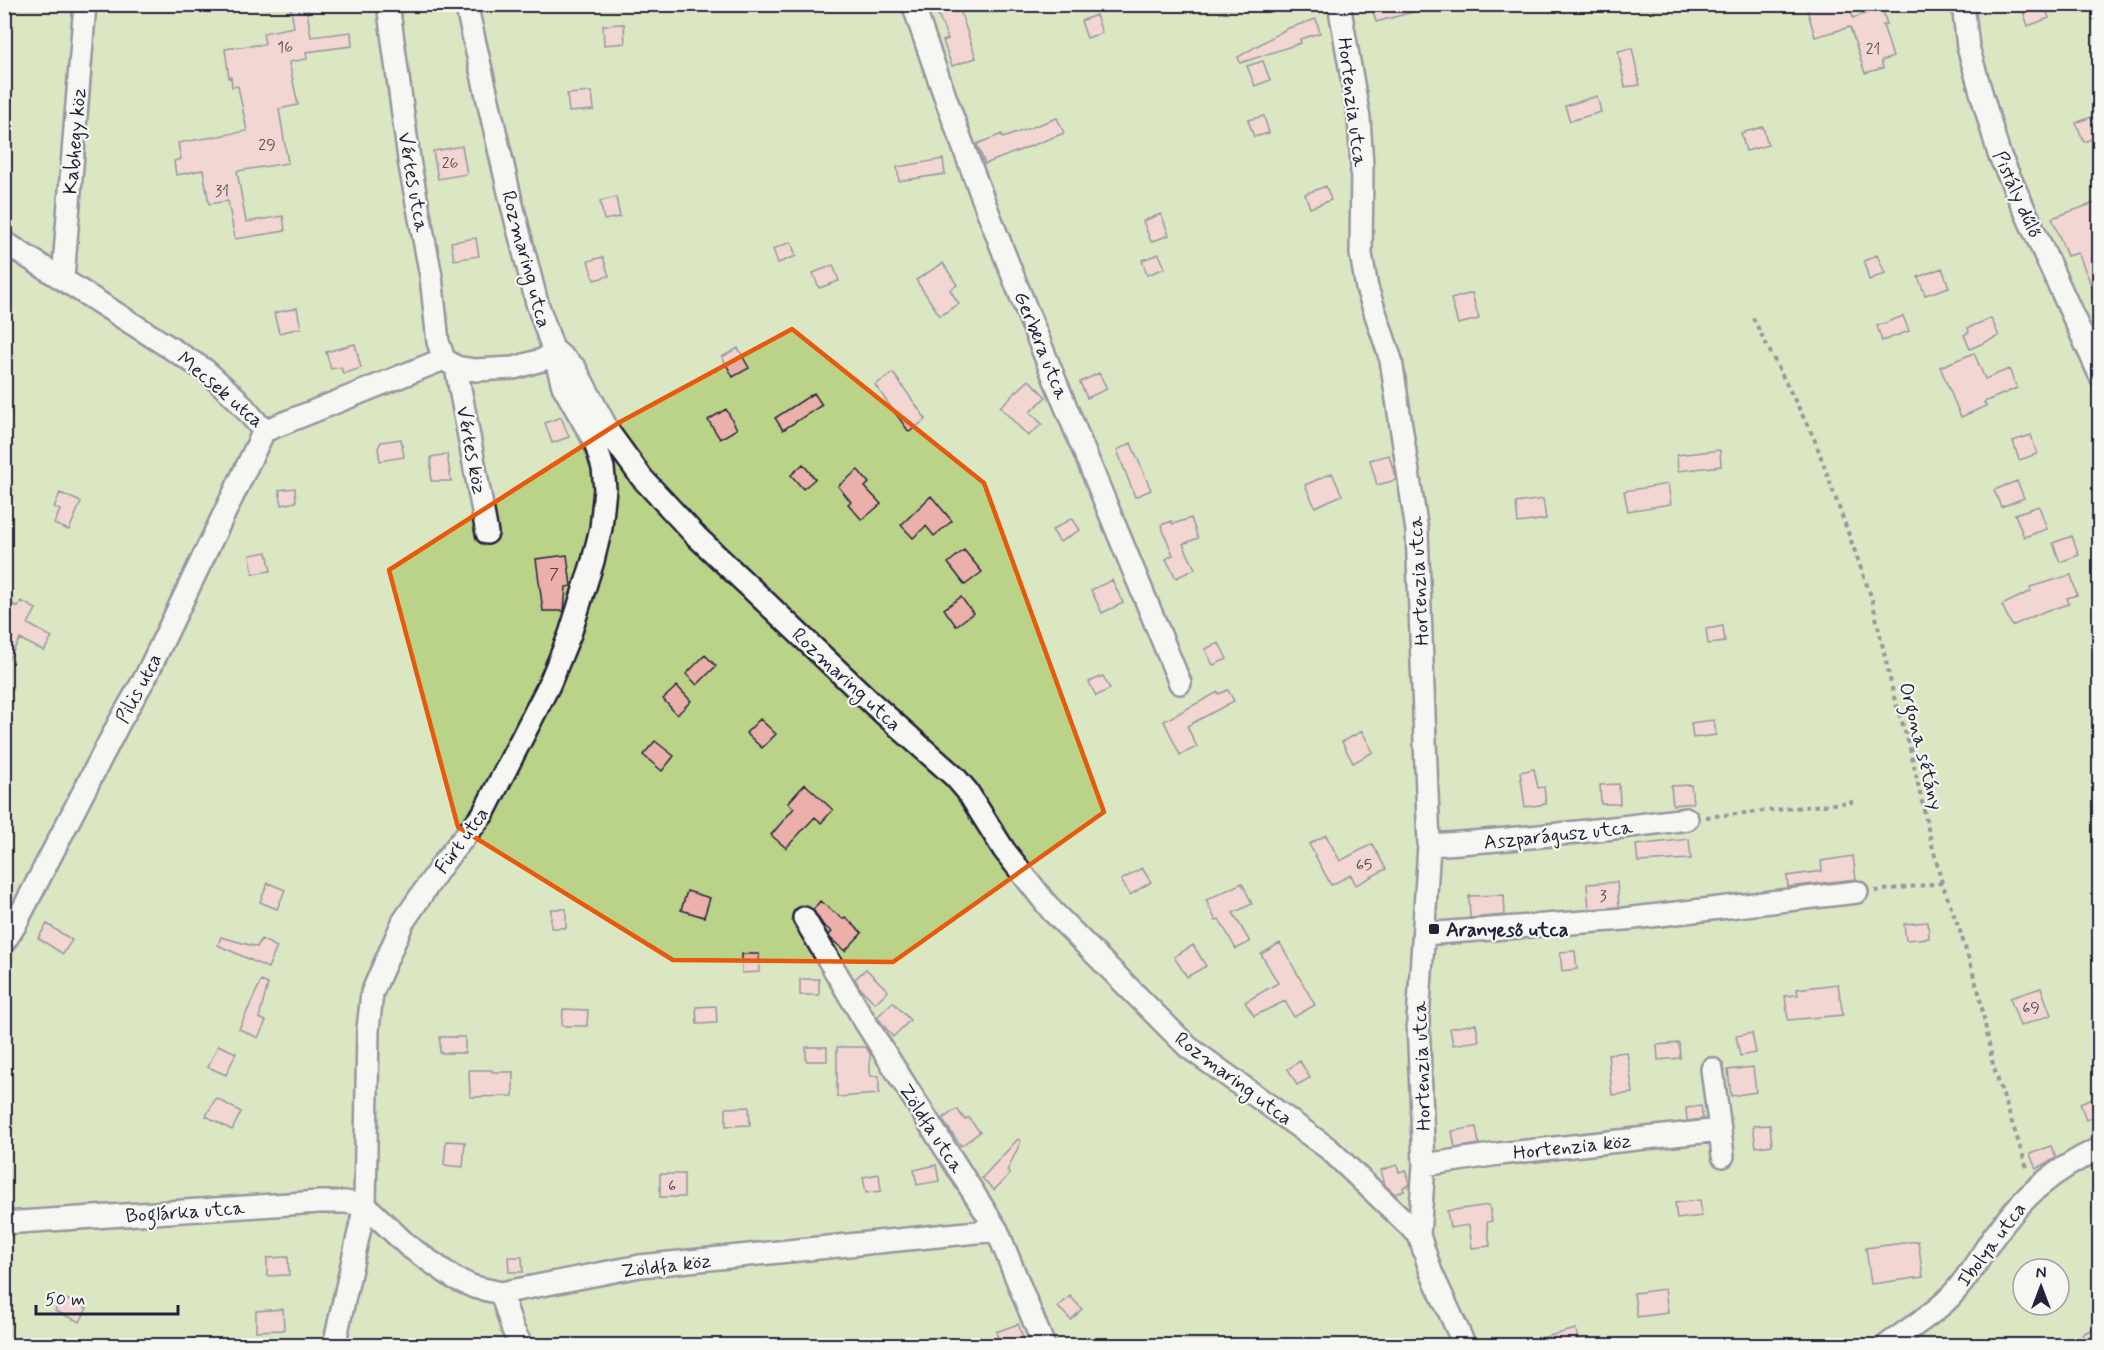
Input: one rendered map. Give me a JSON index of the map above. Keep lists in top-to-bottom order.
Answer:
{
  "streets": {
    "street": [
      "Hortenzia utca",
      "Kabhegy köz",
      "Vértes utca",
      "Pistály dűlő",
      "Rozmaring utca",
      "Gerbera utca",
      "Mecsek utca",
      "Vértes köz",
      "Pilis utca",
      "Aszparágusz utca",
      "Fürt utca",
      "Zöldfa utca",
      "Hortenzia köz",
      "Boglárka utca",
      "Ibolya utca",
      "Zöldfa köz"
    ],
    "path": ["Orgona sétány"]
  },
  "crossings": [
    ["Hortenzia utca", "Rozmaring utca"],
    ["Hortenzia utca", "Aszparágusz utca"],
    ["Hortenzia utca", "Hortenzia köz"],
    ["Kabhegy köz", "Mecsek utca"],
    ["Vértes utca", "Mecsek utca"],
    ["Vértes utca", "Vértes köz"],
    ["Rozmaring utca", "Mecsek utca"],
    ["Rozmaring utca", "Fürt utca"],
    ["Mecsek utca", "Vértes köz"],
    ["Mecsek utca", "Pilis utca"],
    ["Mecsek utca", "Fürt utca"],
    ["Orgona sétány", "Ibolya utca"],
    ["Fürt utca", "Boglárka utca"],
    ["Fürt utca", "Zöldfa köz"],
    ["Zöldfa utca", "Zöldfa köz"],
    ["Boglárka utca", "Zöldfa köz"]
  ],
  "places": {
    "transit": ["Aranyeső utca"]
  },
  "house_numbers": [
    "16",
    "21",
    "29",
    "26",
    "31",
    "7",
    "65",
    "3",
    "69",
    "6"
  ],
  "scale_bar": "50 m",
  "north": "top"
}
